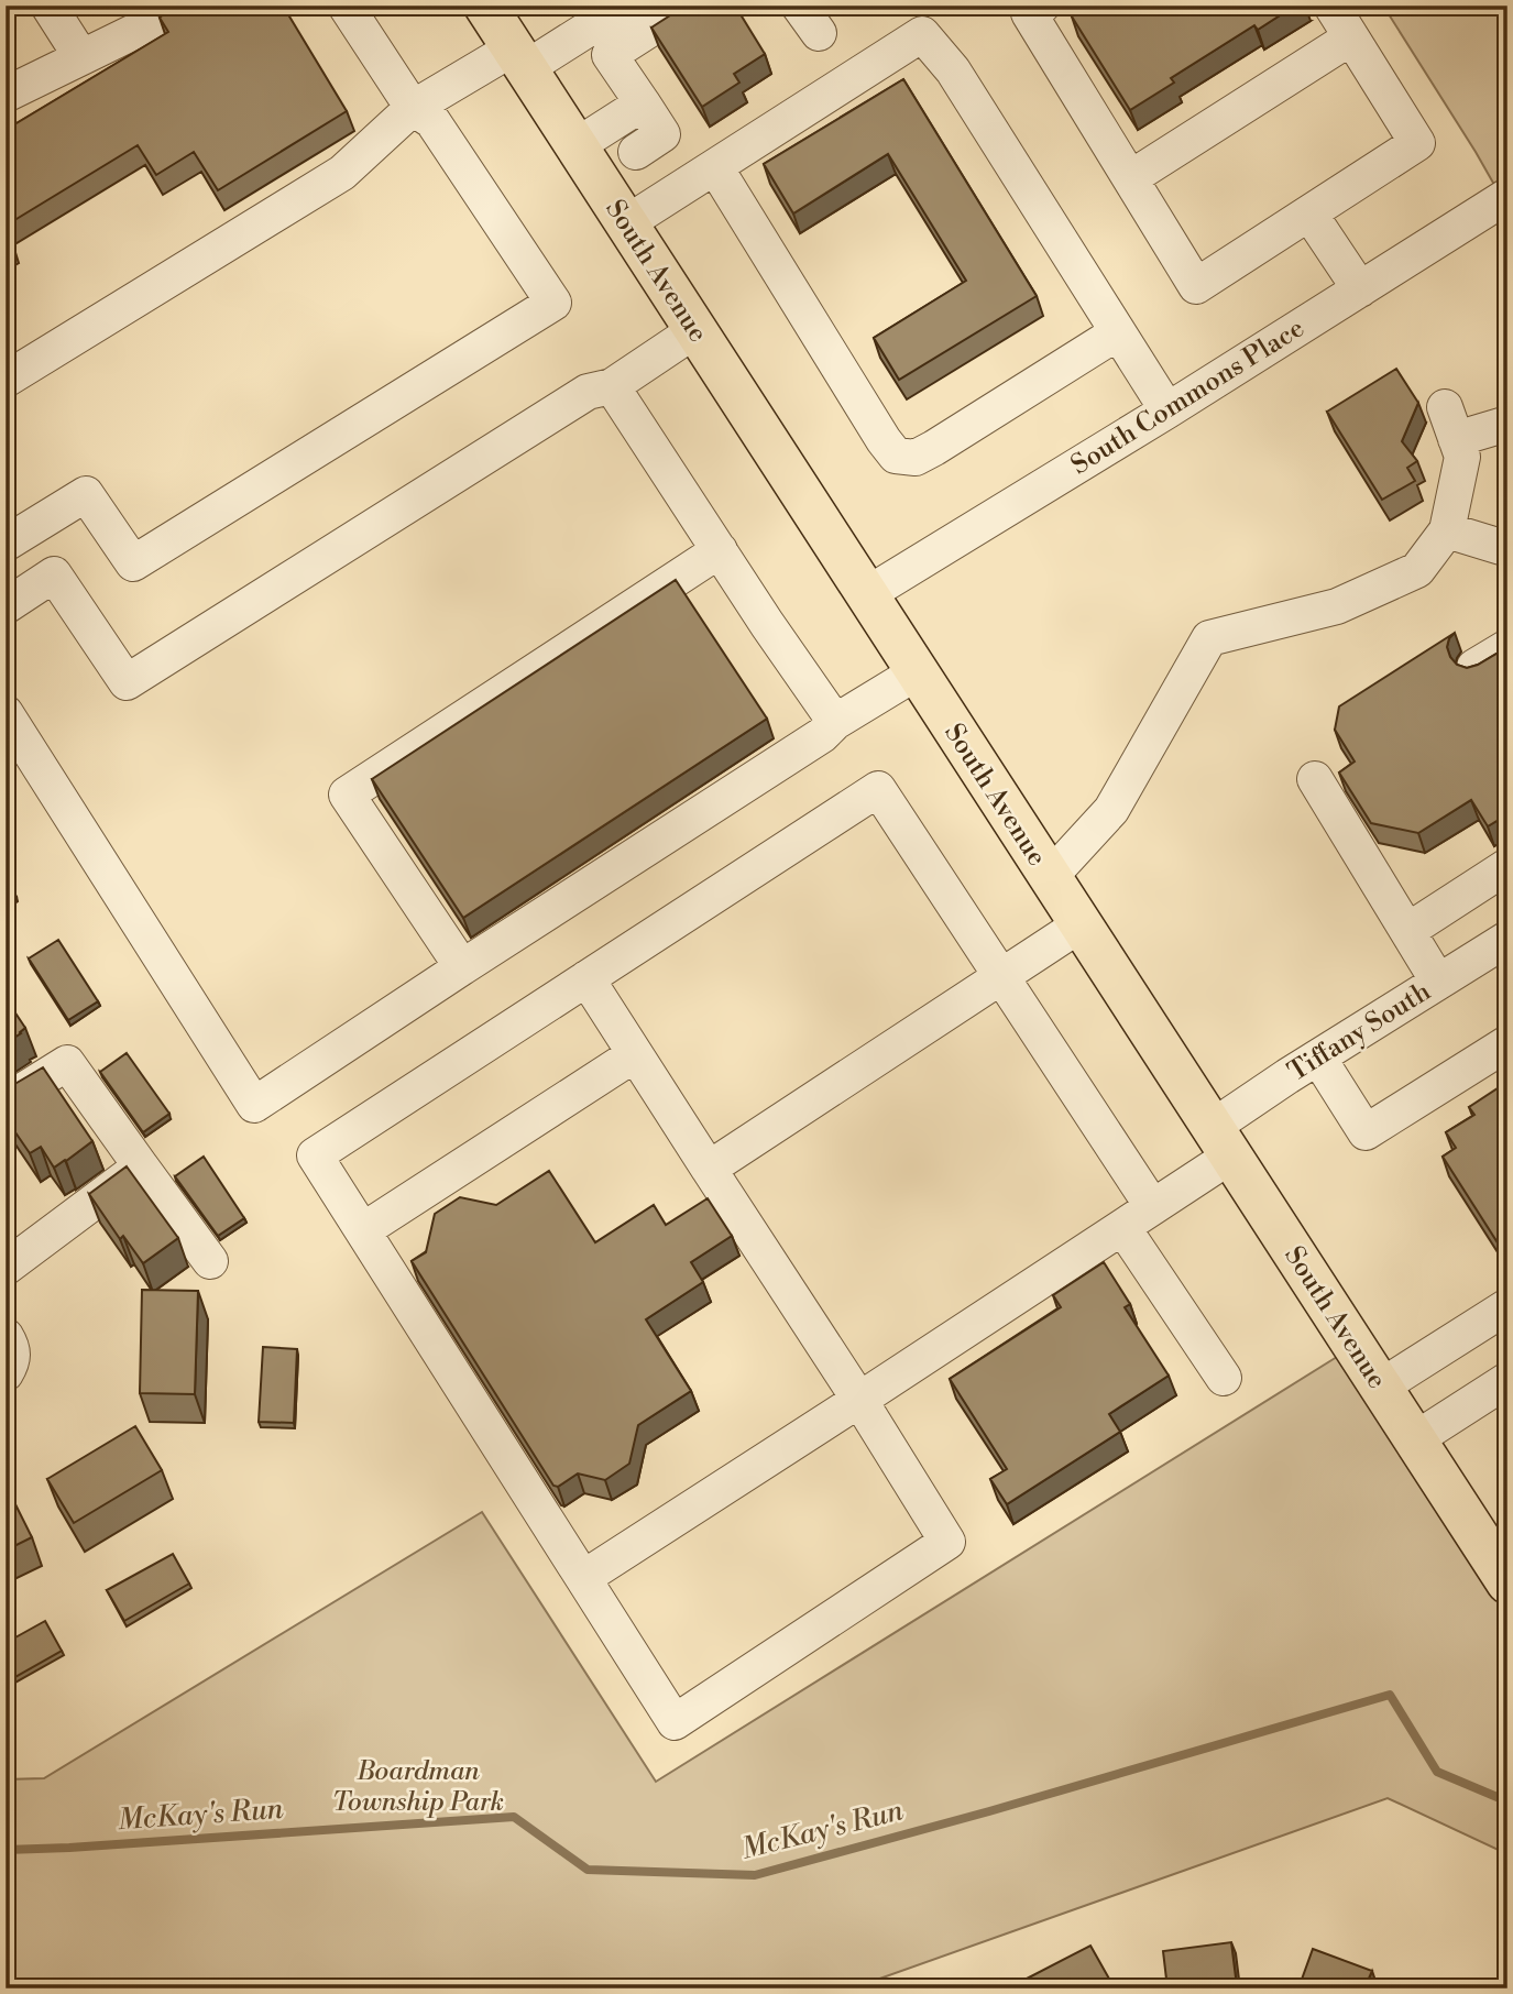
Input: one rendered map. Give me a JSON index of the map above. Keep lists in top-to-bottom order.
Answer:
{
  "streets": {
    "main road": ["South Avenue"],
    "street": ["South Commons Place", "Tiffany South"]
  },
  "crossings": [
    ["South Avenue", "South Commons Place"],
    ["South Avenue", "Tiffany South"]
  ],
  "water": ["McKay's Run"],
  "parks": ["Boardman Township Park"]
}
